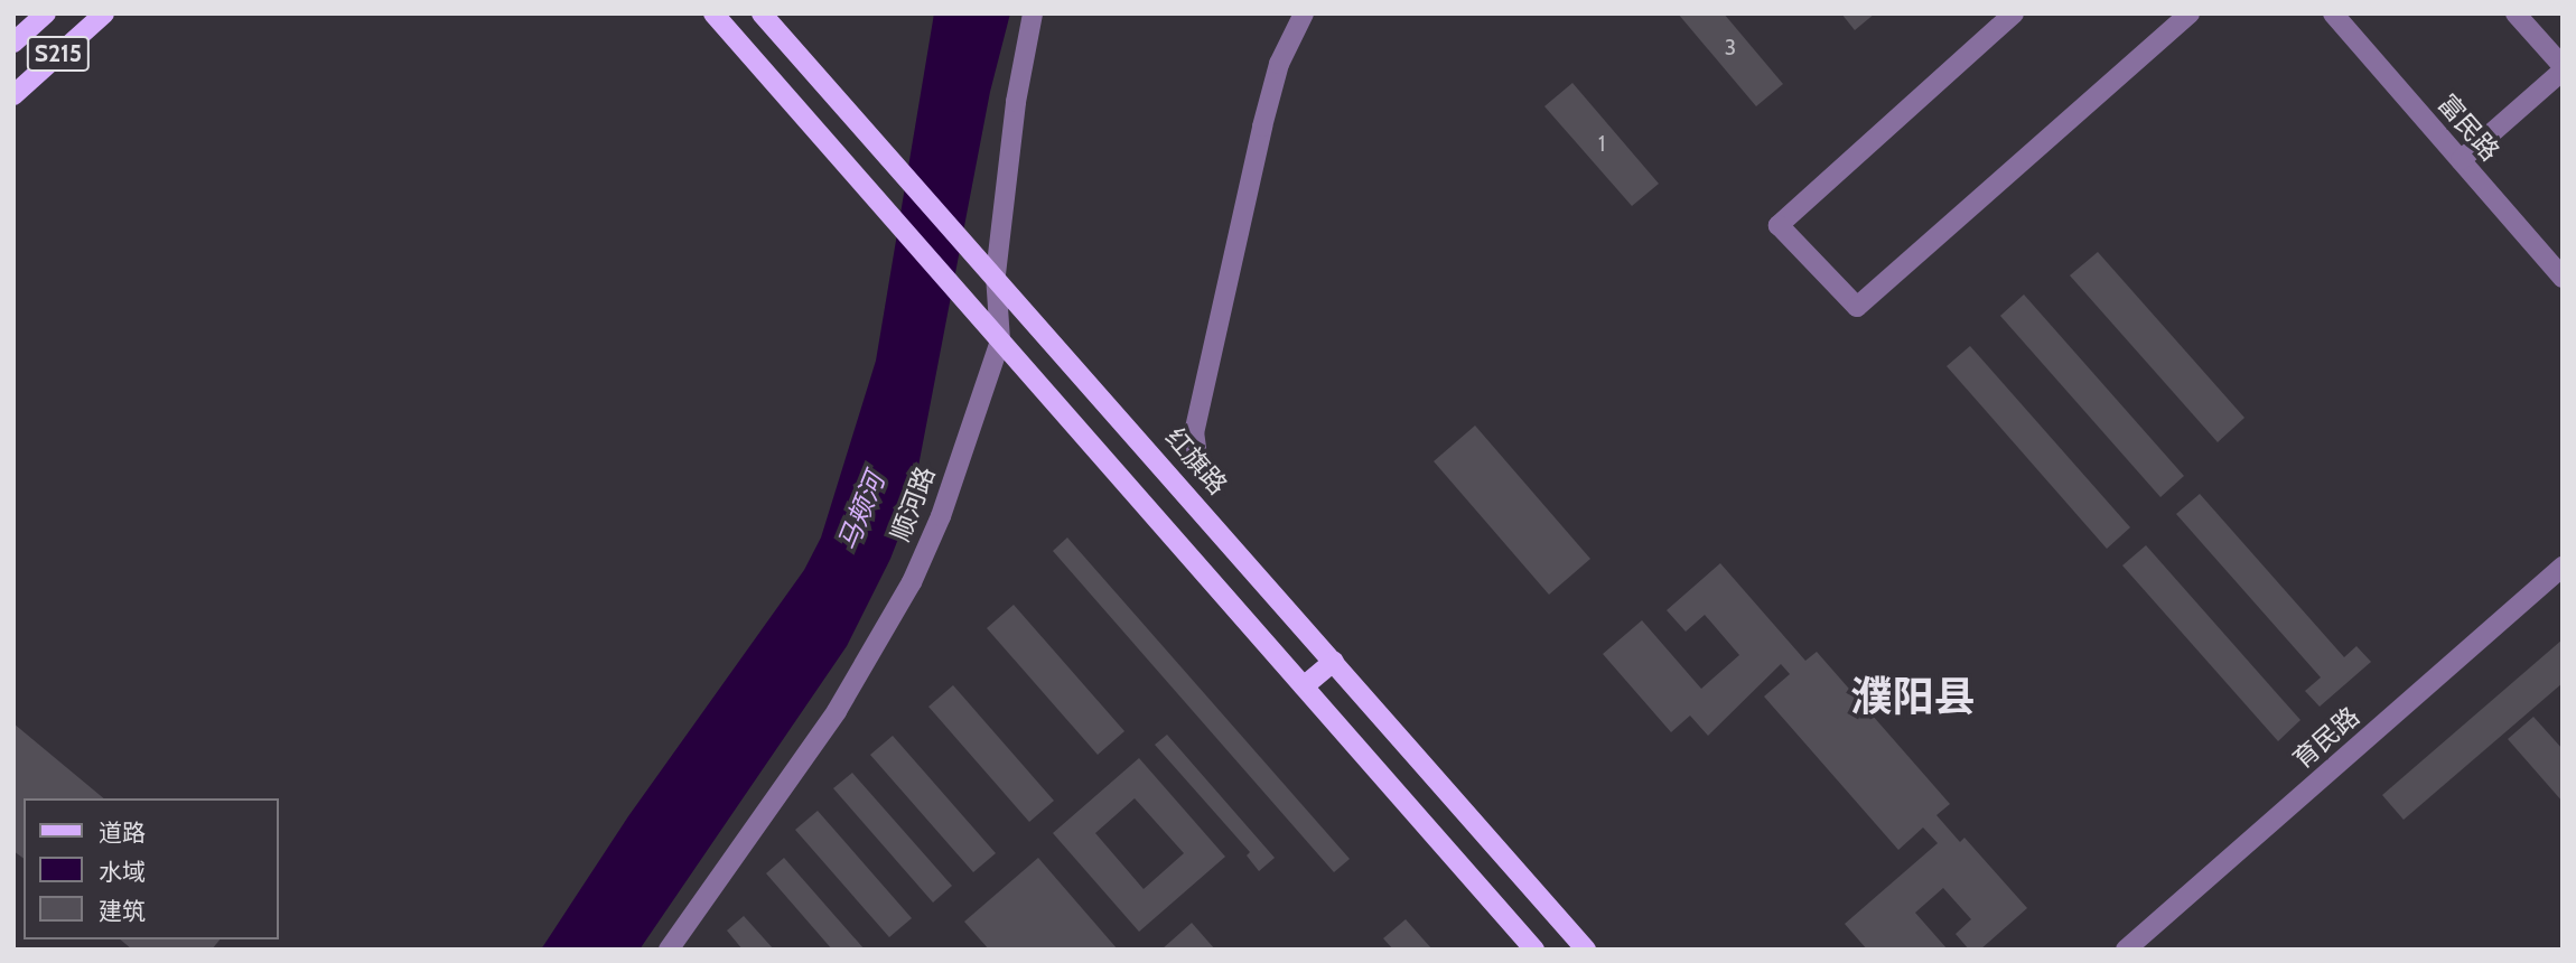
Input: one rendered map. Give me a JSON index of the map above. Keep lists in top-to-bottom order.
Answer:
{
  "streets": {
    "main road": ["S215", "红旗路"],
    "street": ["富民路", "顺河路", "育民路"]
  },
  "crossings": [
    ["红旗路", "顺河路"]
  ],
  "districts": ["濮阳县"],
  "water": ["马颊河"],
  "house_numbers": ["3", "1"],
  "legend": ["道路", "水域", "建筑"]
}
